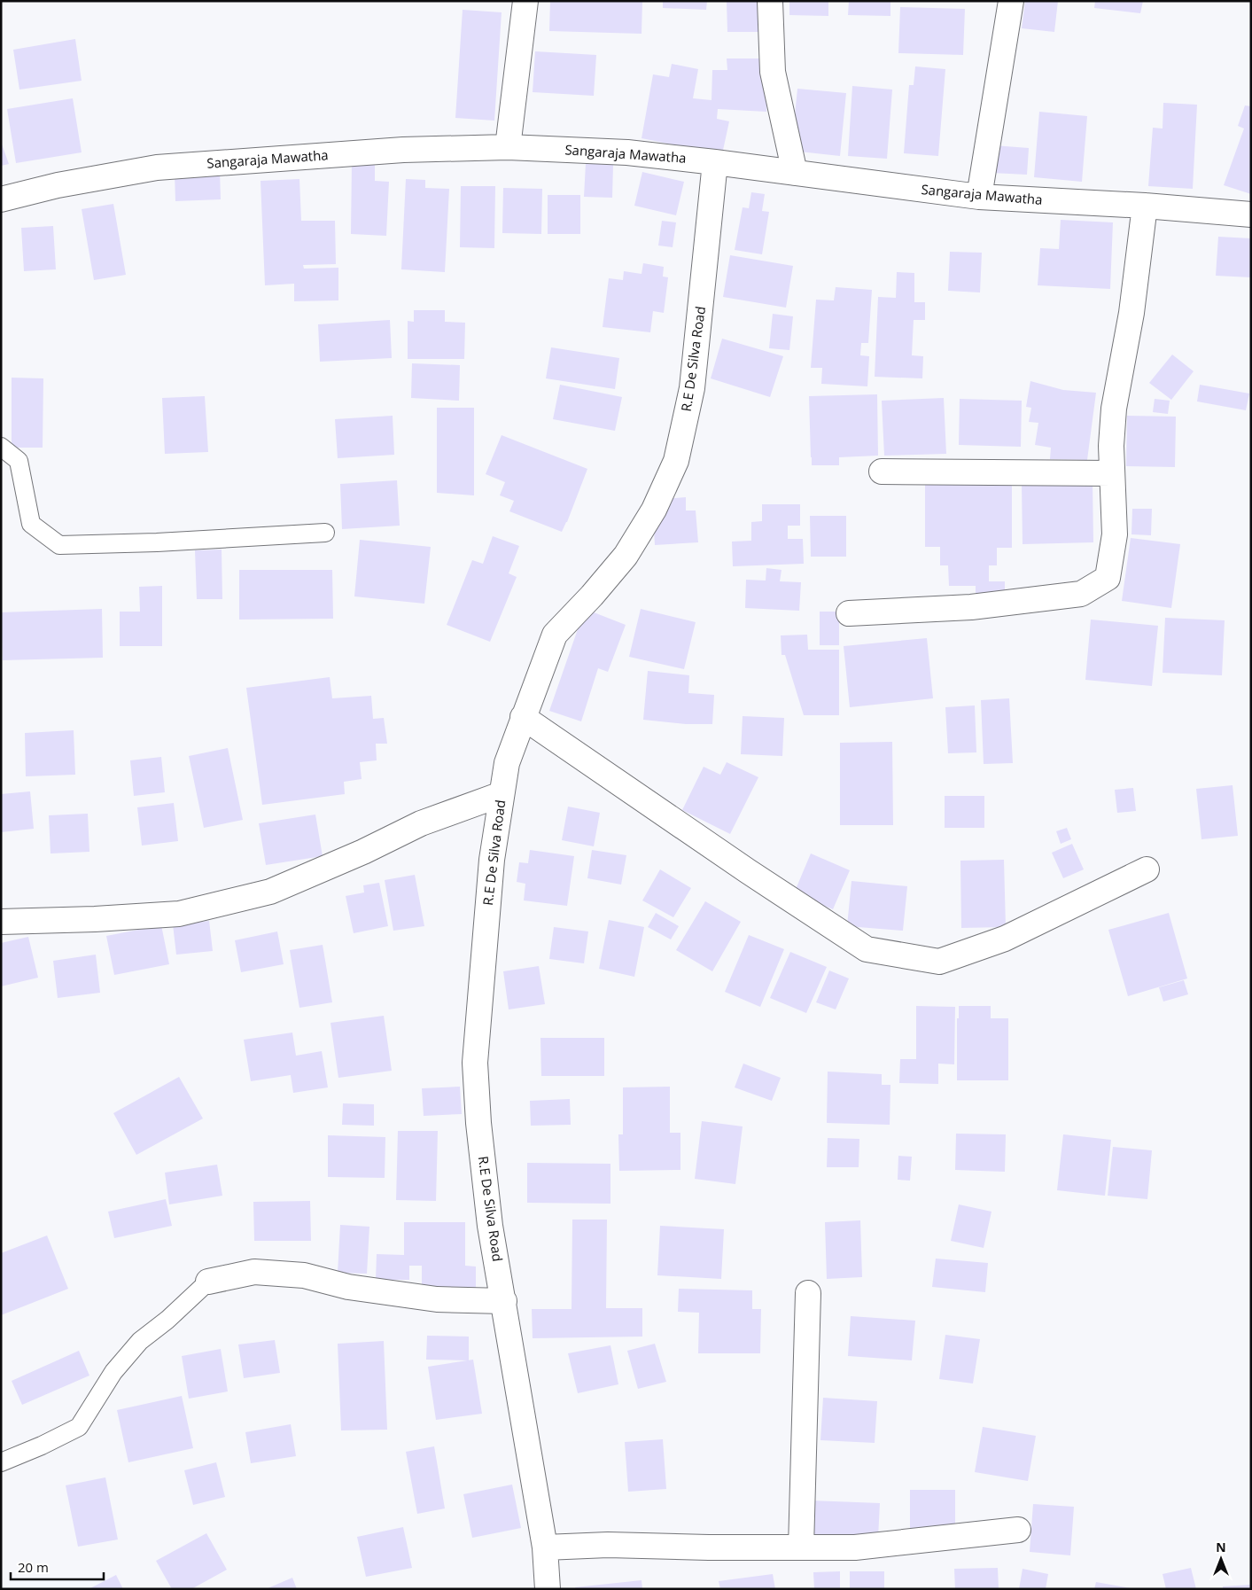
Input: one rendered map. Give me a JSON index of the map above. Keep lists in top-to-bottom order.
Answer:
{
  "streets": {
    "street": ["Sangaraja Mawatha", "R.E De Silva Road"]
  },
  "crossings": [
    ["Sangaraja Mawatha", "R.E De Silva Road"]
  ],
  "scale_bar": "20 m",
  "north": "top"
}
